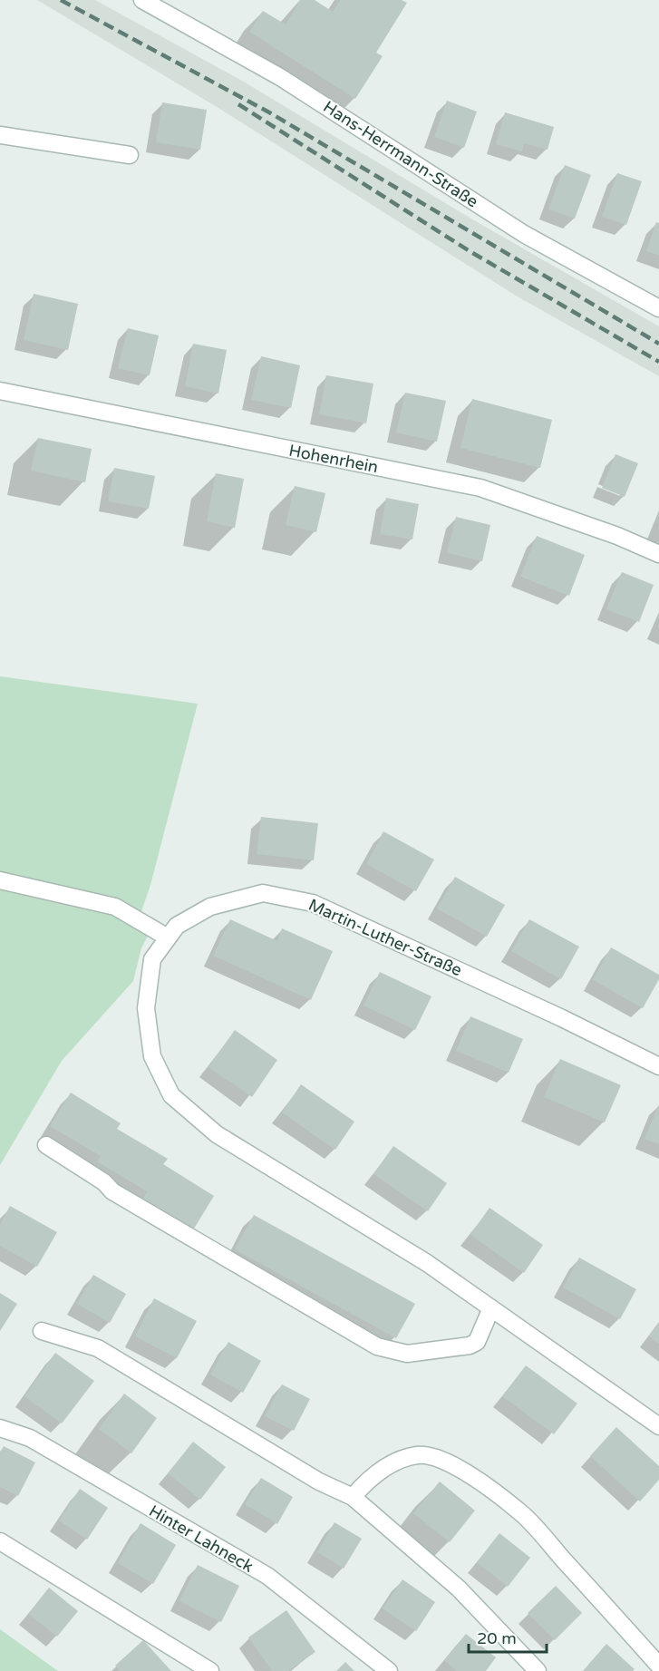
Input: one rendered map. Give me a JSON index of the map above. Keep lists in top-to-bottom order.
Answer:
{
  "streets": {
    "street": [
      "Hans-Herrmann-Straße",
      "Hohenrhein",
      "Martin-Luther-Straße",
      "Hinter Lahneck"
    ]
  },
  "scale_bar": "20 m"
}
